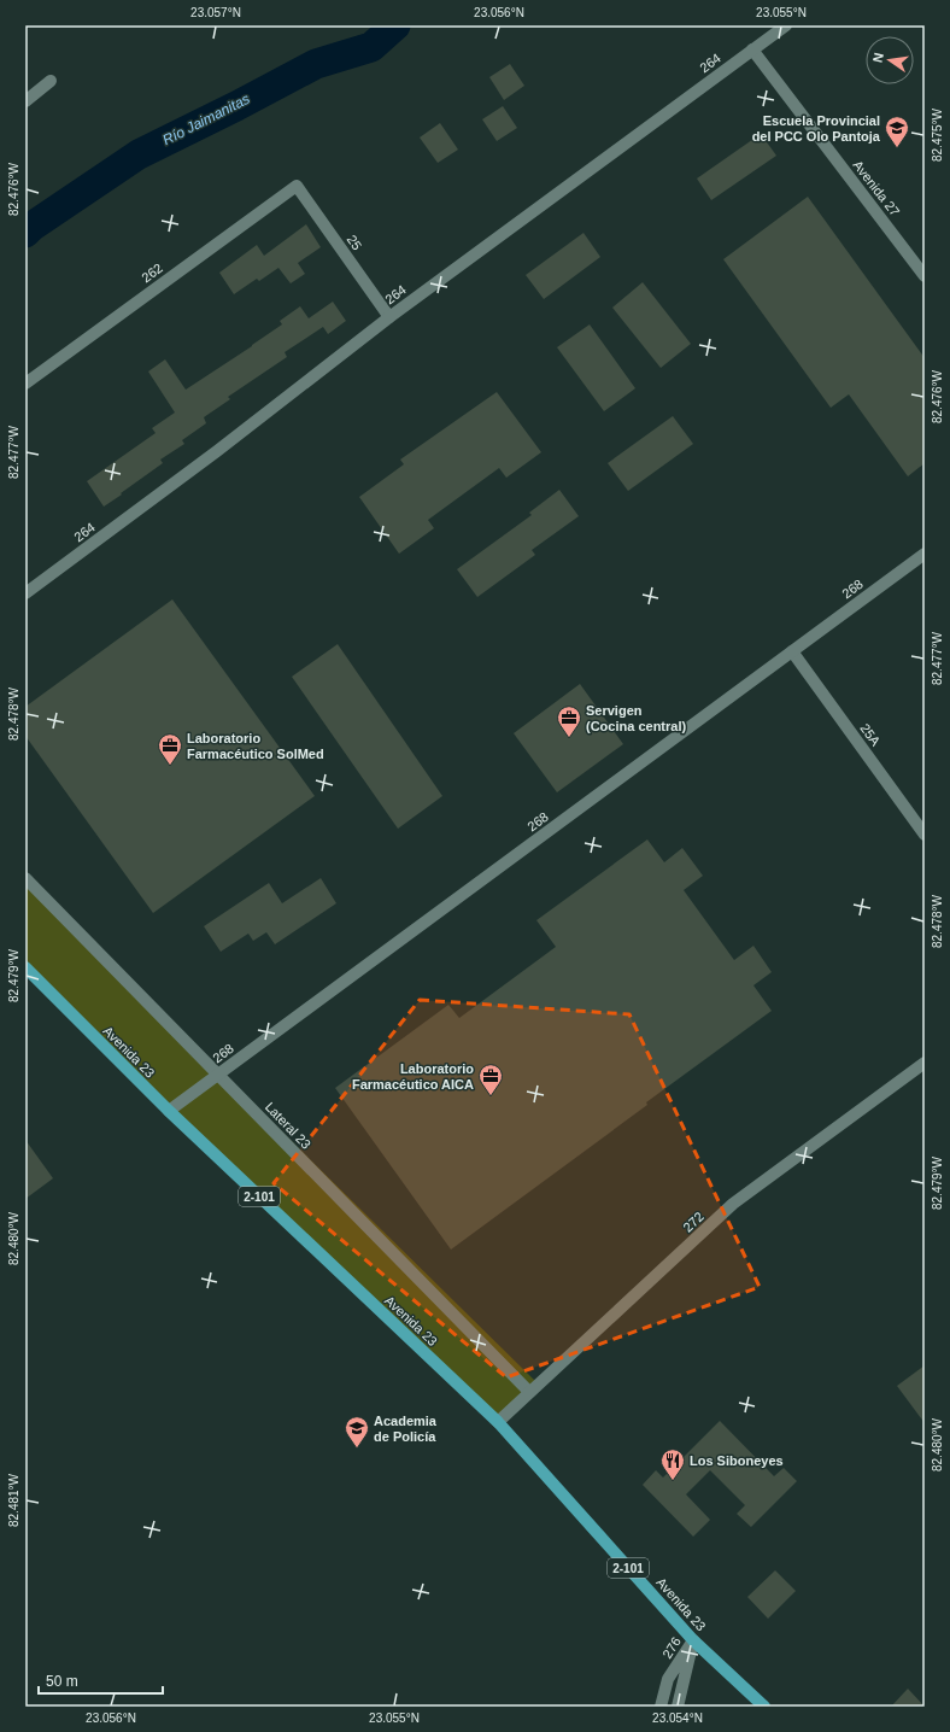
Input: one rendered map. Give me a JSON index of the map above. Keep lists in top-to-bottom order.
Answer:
{
  "streets": {
    "main road": ["Avenida 23", "2-101"],
    "street": [
      "264",
      "Avenida 27",
      "25",
      "262",
      "268",
      "25A",
      "Lateral 23",
      "272",
      "276"
    ]
  },
  "crossings": [
    ["264", "Avenida 27"],
    ["264", "25"],
    ["25", "262"],
    ["268", "25A"],
    ["268", "Avenida 23"],
    ["268", "Lateral 23"],
    ["Avenida 23", "272"],
    ["Avenida 23", "276"],
    ["Lateral 23", "272"]
  ],
  "water": ["Río Jaimanitas"],
  "places": {
    "school or university": ["Escuela Provincial del PCC Olo Pantoja", "Academia de Policía"],
    "office": ["Servigen (Cocina central)", "Laboratorio Farmacéutico SolMed", "Laboratorio Farmacéutico AICA"],
    "restaurant": ["Los Siboneyes"]
  },
  "scale_bar": "50 m",
  "north": "left",
  "coordinates": [
    "23.057°N",
    "23.056°N",
    "23.055°N",
    "82.475°W",
    "82.476°W",
    "82.477°W",
    "82.478°W",
    "82.479°W",
    "82.480°W",
    "82.481°W",
    "23.054°N"
  ]
}
